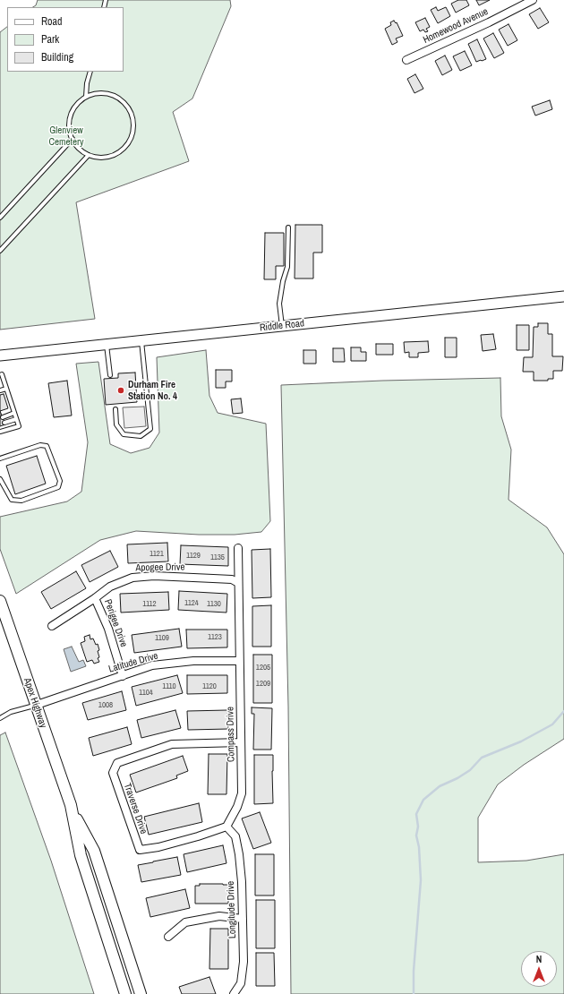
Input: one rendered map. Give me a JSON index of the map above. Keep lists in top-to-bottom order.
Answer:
{
  "streets": {
    "main road": ["Riddle Road", "Apex Highway"],
    "street": [
      "Homewood Avenue",
      "Apogee Drive",
      "Perigee Drive",
      "Latitude Drive",
      "Compass Drive",
      "Traverse Drive",
      "Longitude Drive"
    ]
  },
  "crossings": [
    ["Apogee Drive", "Perigee Drive"],
    ["Apogee Drive", "Compass Drive"],
    ["Perigee Drive", "Latitude Drive"],
    ["Latitude Drive", "Apex Highway"],
    ["Latitude Drive", "Compass Drive"],
    ["Compass Drive", "Traverse Drive"],
    ["Compass Drive", "Longitude Drive"],
    ["Traverse Drive", "Longitude Drive"]
  ],
  "parks": ["Glenview Cemetery"],
  "places": ["Durham Fire Station No. 4"],
  "house_numbers": [
    "1121",
    "1129",
    "1135",
    "1124",
    "1112",
    "1130",
    "1123",
    "1109",
    "1205",
    "1209",
    "1110",
    "1120",
    "1104",
    "1008"
  ],
  "legend": ["Road", "Park", "Building"],
  "north": "top"
}
